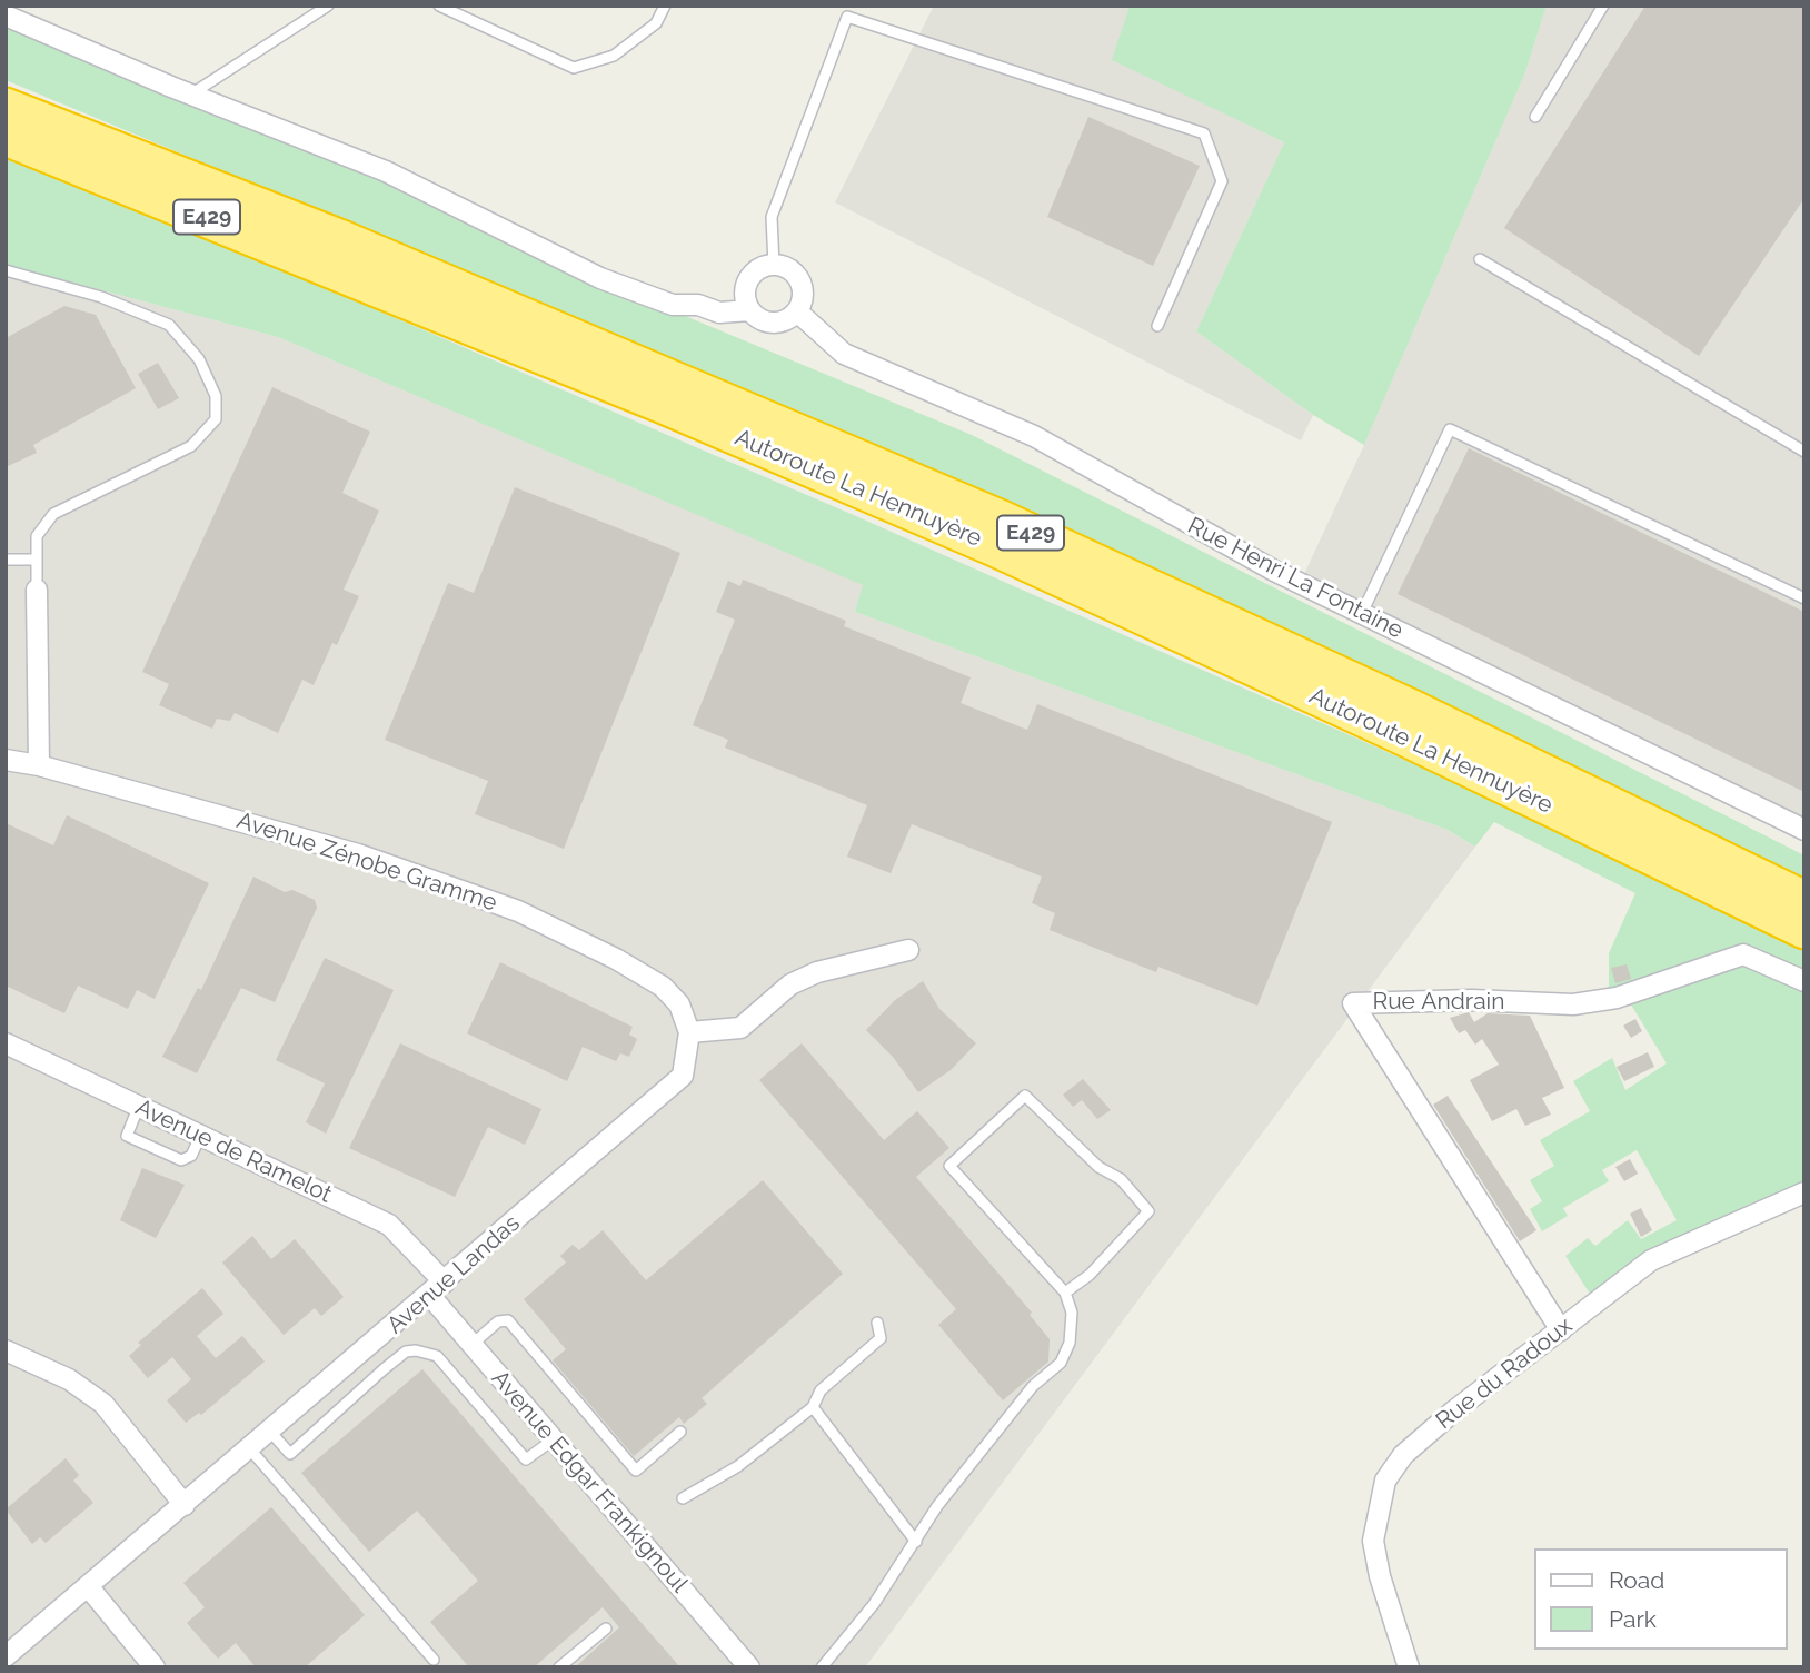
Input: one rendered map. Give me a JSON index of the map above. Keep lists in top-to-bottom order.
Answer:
{
  "streets": {
    "highway": ["E429", "Autoroute La Hennuyère"],
    "street": [
      "Rue Henri La Fontaine",
      "Avenue Zénobe Gramme",
      "Rue Andrain",
      "Avenue de Ramelot",
      "Avenue Landas",
      "Rue du Radoux",
      "Avenue Edgar Frankignoul"
    ]
  },
  "crossings": [
    ["E429", "Autoroute La Hennuyère"],
    ["Avenue Zénobe Gramme", "Avenue Landas"],
    ["Rue Andrain", "Rue du Radoux"],
    ["Avenue de Ramelot", "Avenue Landas"],
    ["Avenue de Ramelot", "Avenue Edgar Frankignoul"],
    ["Avenue Landas", "Avenue Edgar Frankignoul"]
  ],
  "legend": ["Road", "Park"]
}
